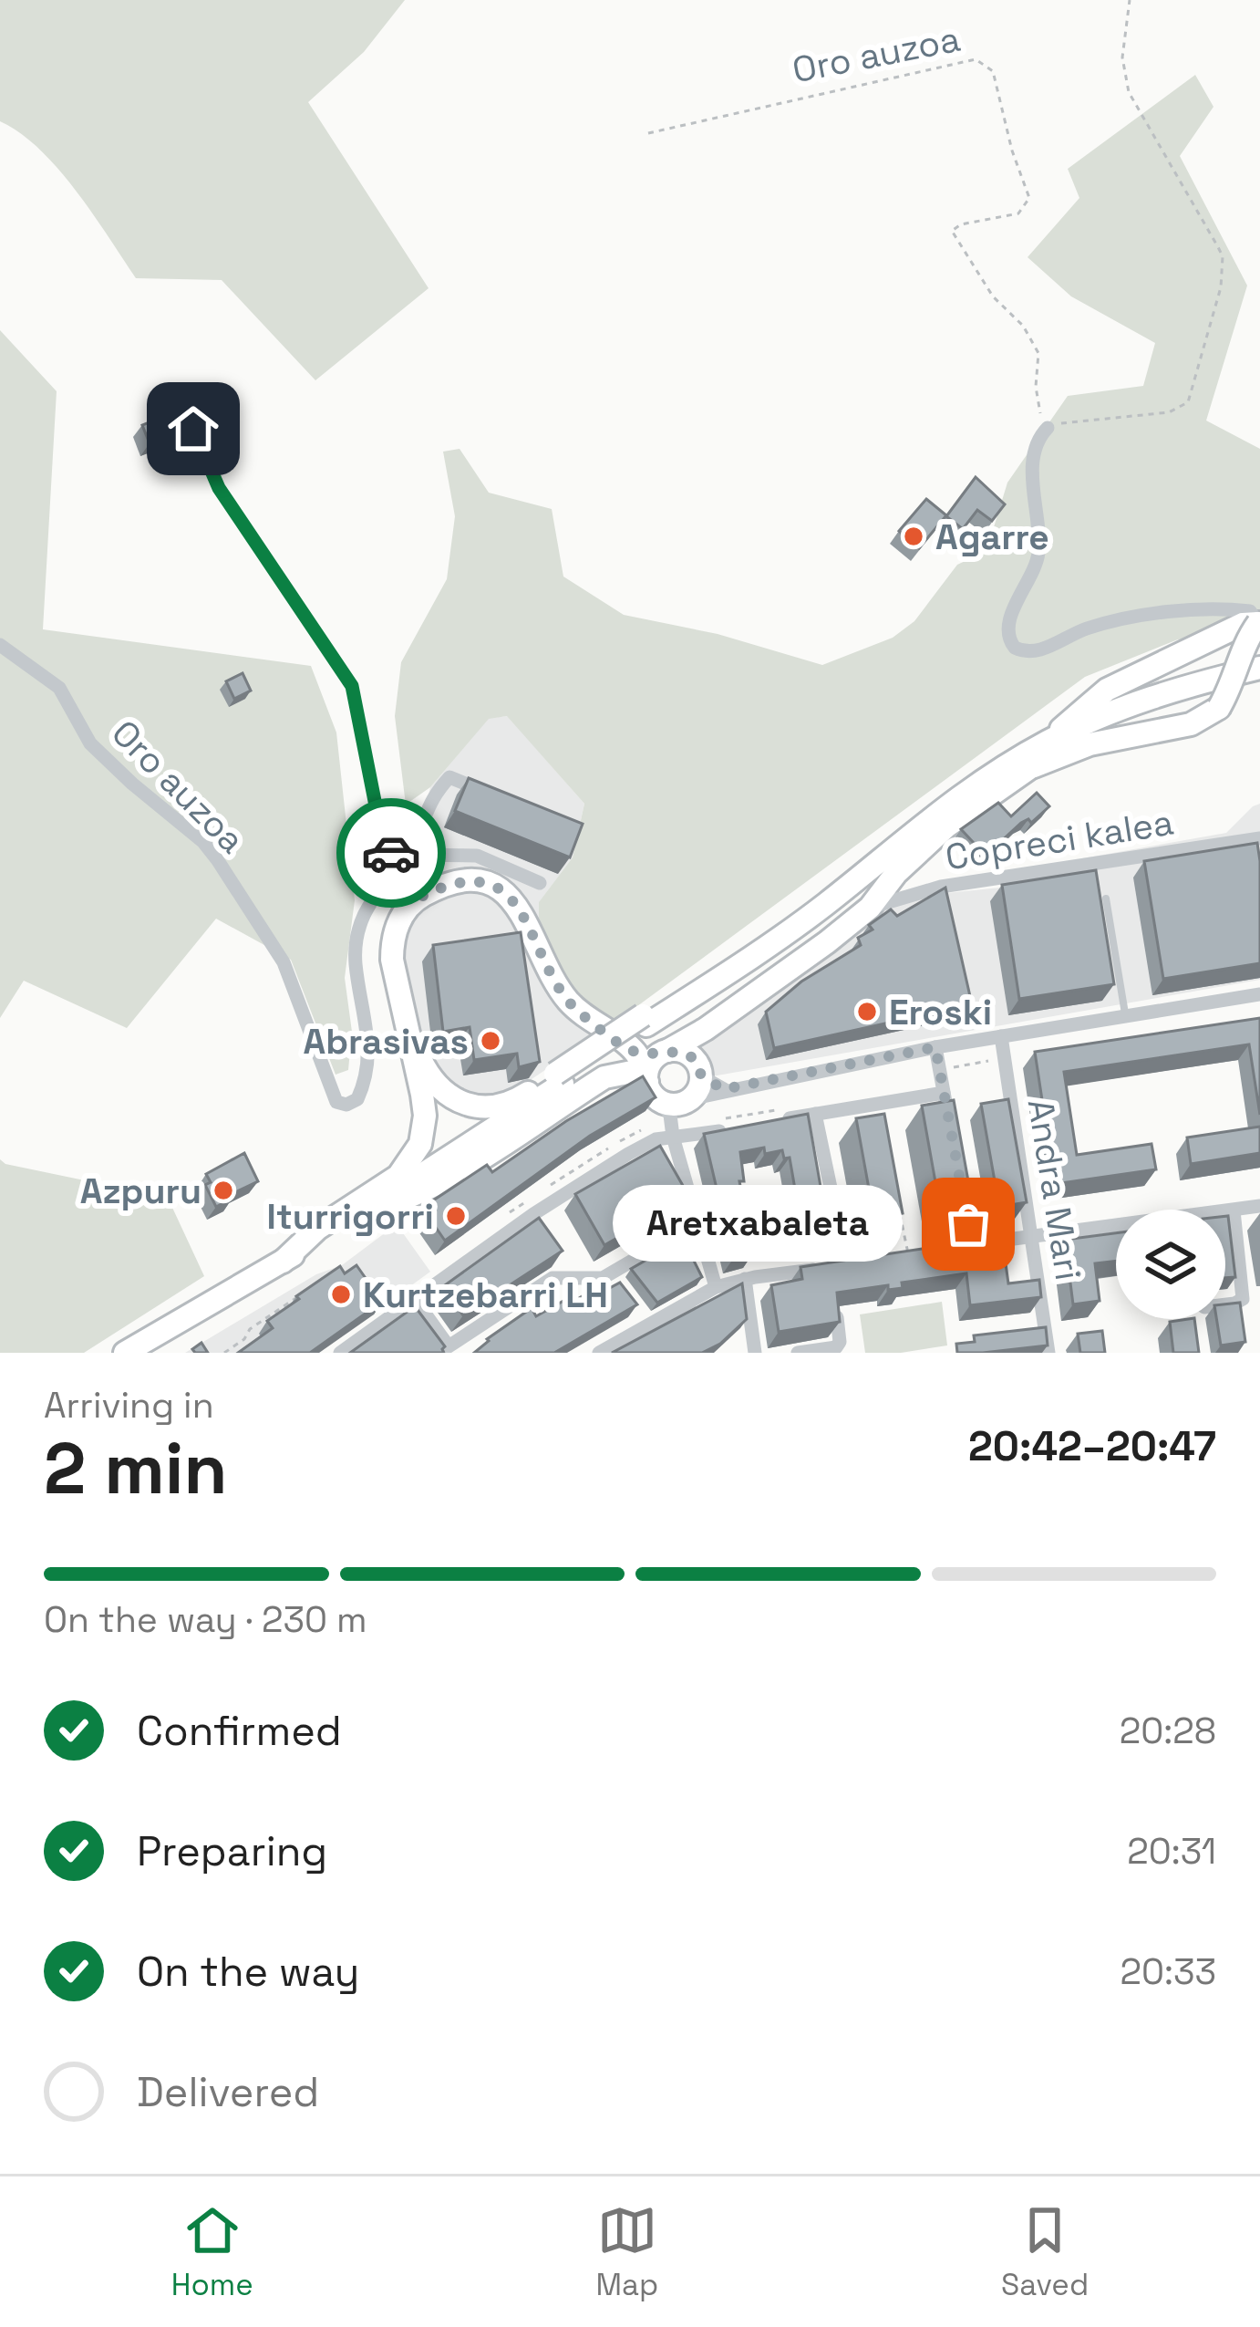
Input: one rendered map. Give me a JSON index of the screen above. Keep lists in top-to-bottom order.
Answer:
{
  "streets": {
    "street": ["Oro auzoa", "Copreci kalea", "Andra Mari"]
  },
  "places": [
    "Agarre",
    "Eroski",
    "Abrasivas",
    "Azpuru",
    "Iturrigorri",
    "Aretxabaleta",
    "Kurtzebarri LH"
  ],
  "page": {
    "bubble": "Aretxabaleta",
    "heading": ["2 min", "Arriving in", "20:42–20:47"],
    "bar": "On the way · 230 m",
    "list": [
      ["Confirmed", "20:28"],
      ["Preparing", "20:31"],
      ["On the way", "20:33"],
      "Delivered"
    ],
    "tabs": ["Home", "Map", "Saved"]
  }
}
